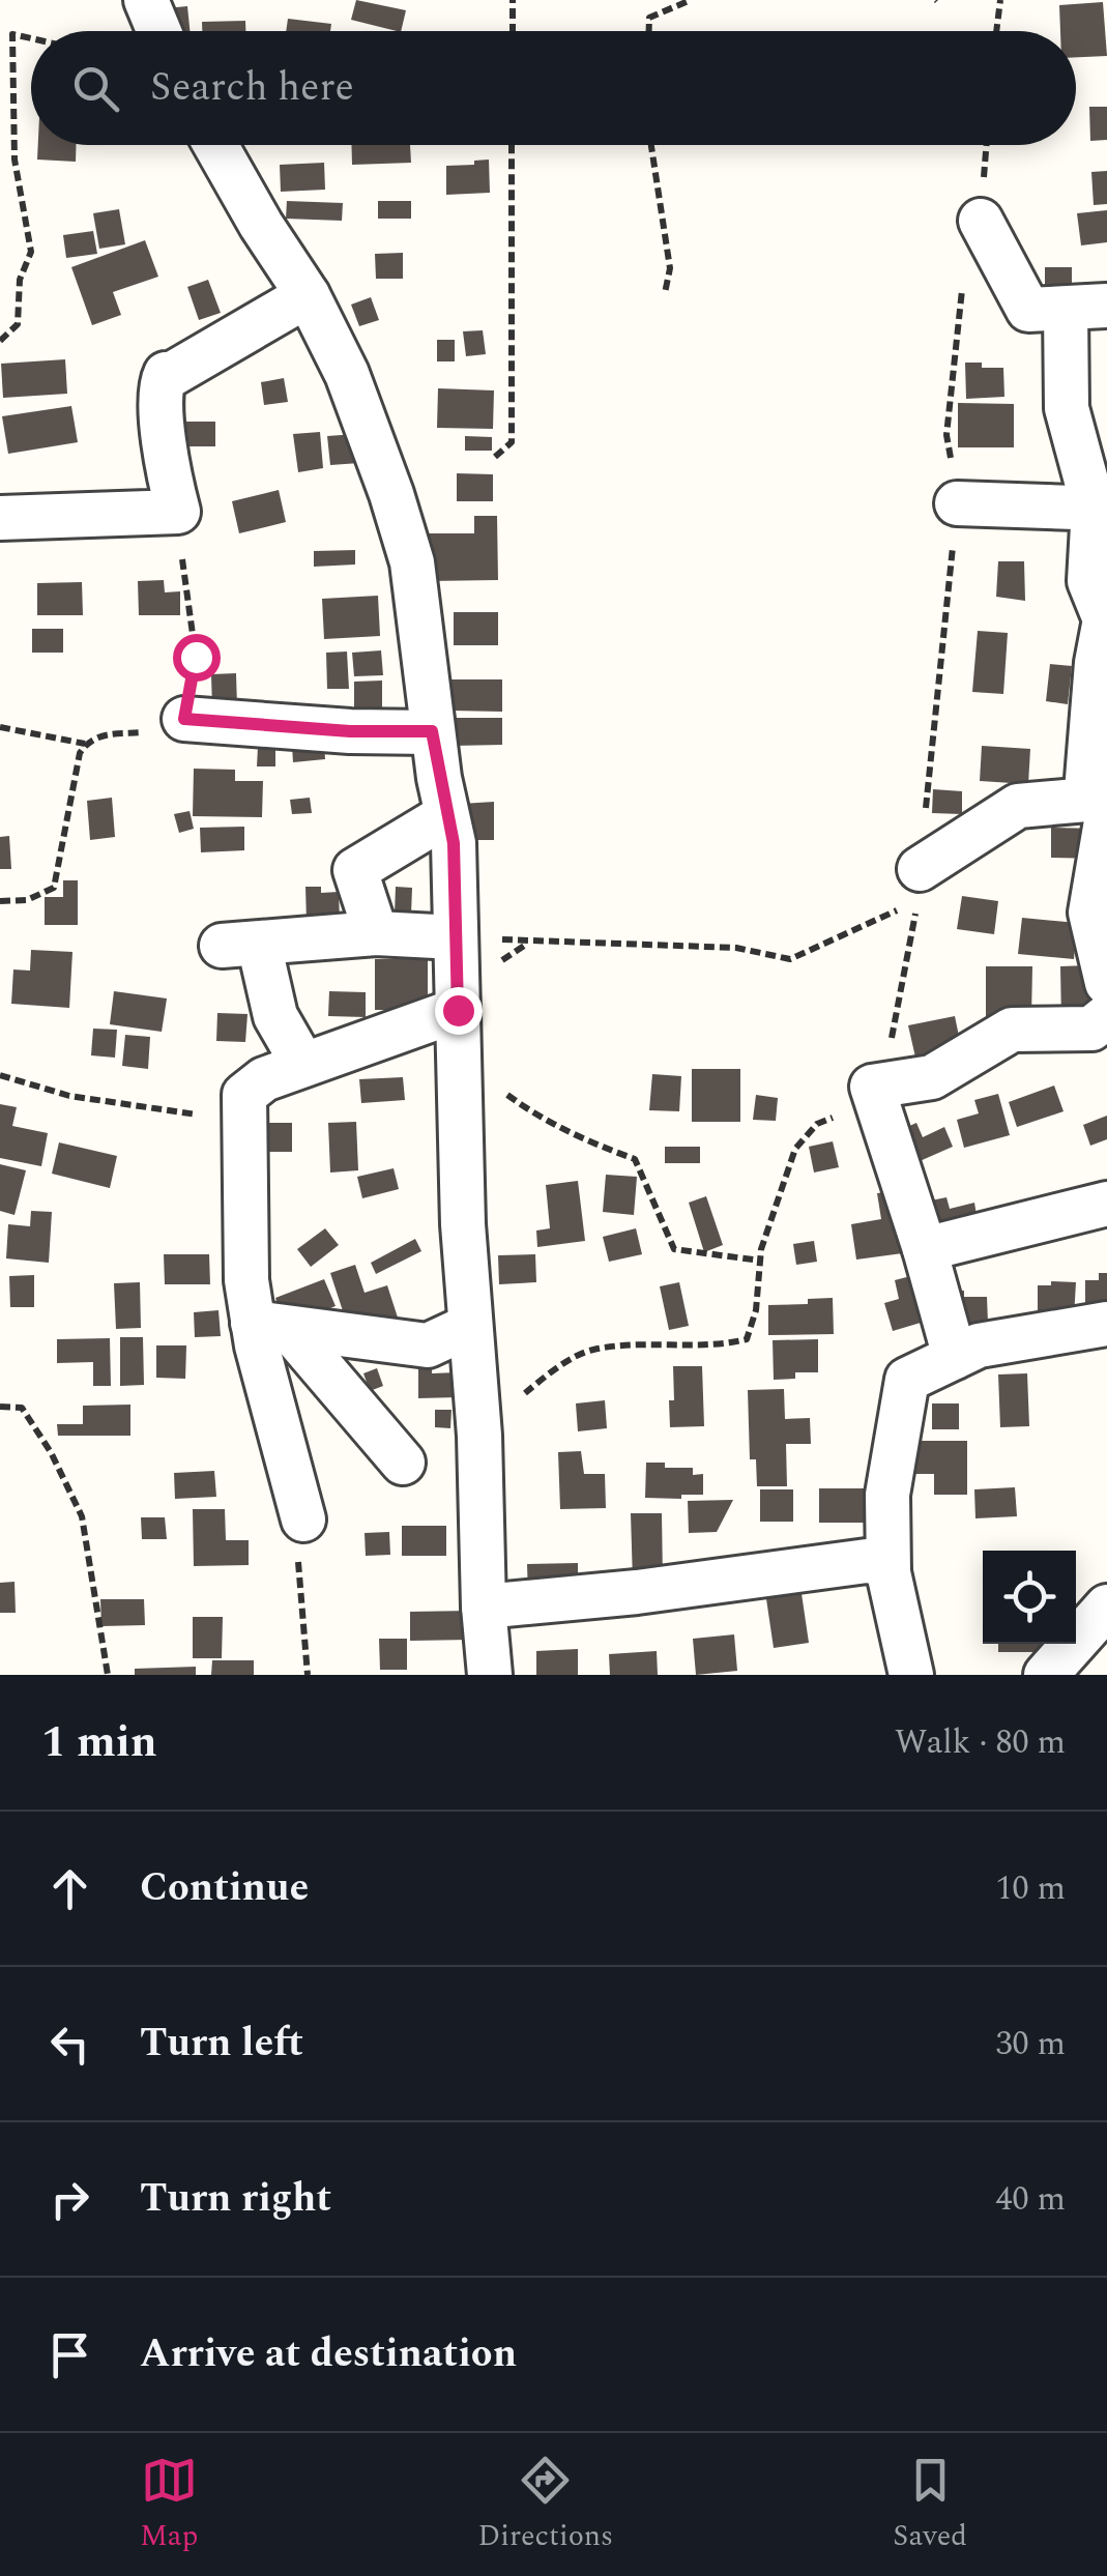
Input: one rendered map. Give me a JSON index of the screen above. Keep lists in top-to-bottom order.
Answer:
{
  "page": {
    "search": "Search here",
    "heading": ["1 min", "Walk · 80 m"],
    "list": [
      ["Continue", "10 m"],
      ["Turn left", "30 m"],
      ["Turn right", "40 m"],
      "Arrive at destination"
    ],
    "nav": ["Map", "Directions", "Saved"]
  }
}
